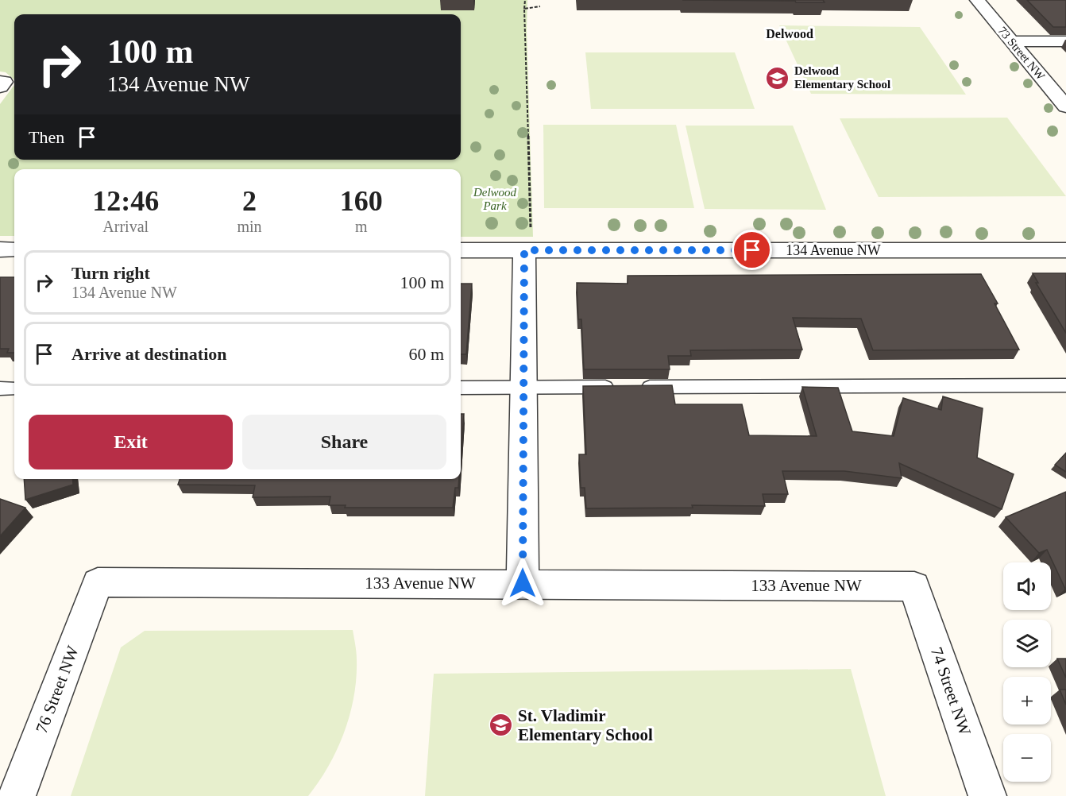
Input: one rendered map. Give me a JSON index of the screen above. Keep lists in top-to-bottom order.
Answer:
{
  "streets": {
    "street": [
      "73 Street NW",
      "134 Avenue NW",
      "133 Avenue NW",
      "76 Street NW",
      "74 Street NW"
    ]
  },
  "crossings": [
    ["133 Avenue NW", "76 Street NW"],
    ["133 Avenue NW", "74 Street NW"]
  ],
  "districts": ["Delwood"],
  "parks": ["Delwood Park"],
  "places": {
    "school or university": ["Delwood Elementary School", "St. Vladimir Elementary School"]
  },
  "page": {
    "turn": ["100 m", "134 Avenue NW"],
    "then": "Then",
    "eta": [
      "12:46",
      "Arrival",
      "2",
      "min",
      "160",
      "m"
    ],
    "list": [
      {
        "name": "Turn right",
        "note": "134 Avenue NW",
        "value": "100 m"
      },
      {
        "name": "Arrive at destination",
        "value": "60 m"
      }
    ],
    "buttons": ["Exit", "Share"],
    "map_buttons": ["+", "−"]
  }
}
